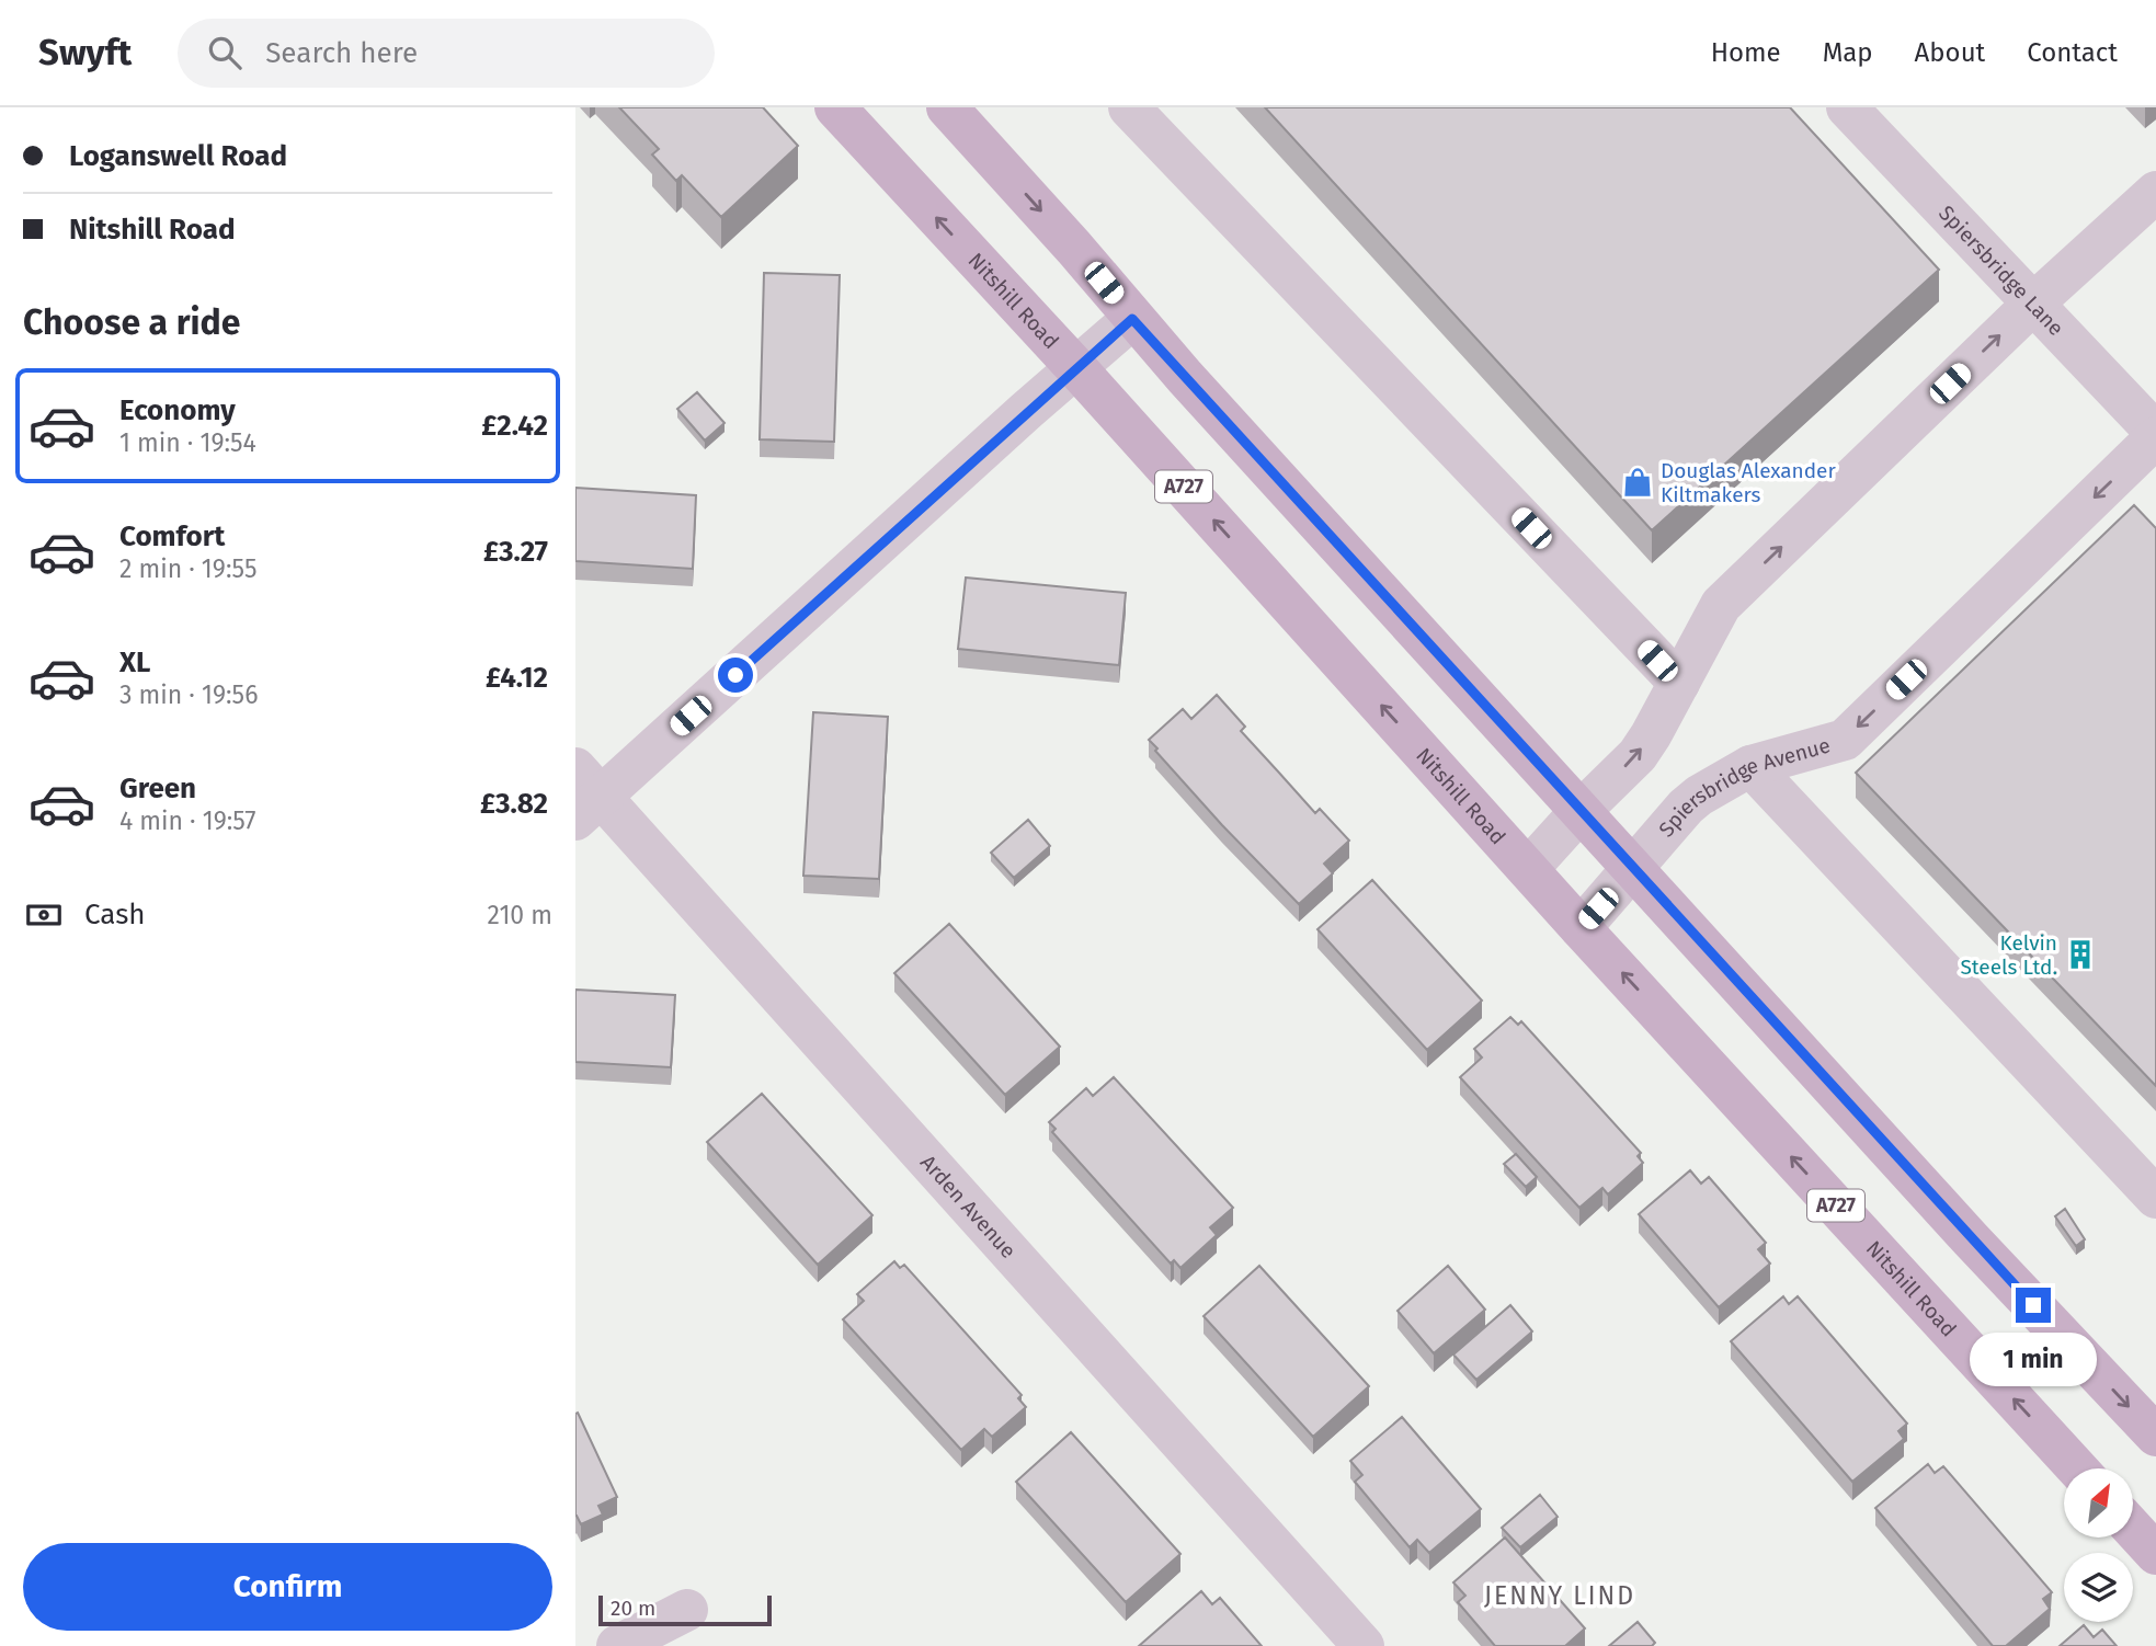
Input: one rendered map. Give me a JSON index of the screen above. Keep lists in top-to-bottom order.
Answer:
{
  "streets": {
    "main road": ["Nitshill Road", "A727"],
    "street": ["Spiersbridge Lane", "Spiersbridge Avenue", "Arden Avenue"]
  },
  "crossings": [
    ["Spiersbridge Lane", "Spiersbridge Avenue"],
    ["Nitshill Road", "Spiersbridge Avenue"]
  ],
  "districts": ["JENNY LIND"],
  "places": {
    "shop": ["Douglas Alexander Kiltmakers"],
    "building": ["Kelvin Steels Ltd."]
  },
  "scale_bar": "20 m",
  "north": "top right",
  "page": {
    "header": "Swyft",
    "search": "Search here",
    "nav": [
      "Home",
      "Map",
      "About",
      "Contact"
    ],
    "banner": ["Loganswell Road", "Nitshill Road"],
    "heading": "Choose a ride",
    "list": [
      {
        "name": "Economy",
        "note": "1 min · 19:54",
        "value": "£2.42"
      },
      {
        "name": "Comfort",
        "note": "2 min · 19:55",
        "value": "£3.27"
      },
      {
        "name": "XL",
        "note": "3 min · 19:56",
        "value": "£4.12"
      },
      {
        "name": "Green",
        "note": "4 min · 19:57",
        "value": "£3.82"
      }
    ],
    "pay": ["Cash", "210 m"],
    "bubble": "1 min",
    "buttons": "Confirm",
    "scale": "20 m"
  }
}
